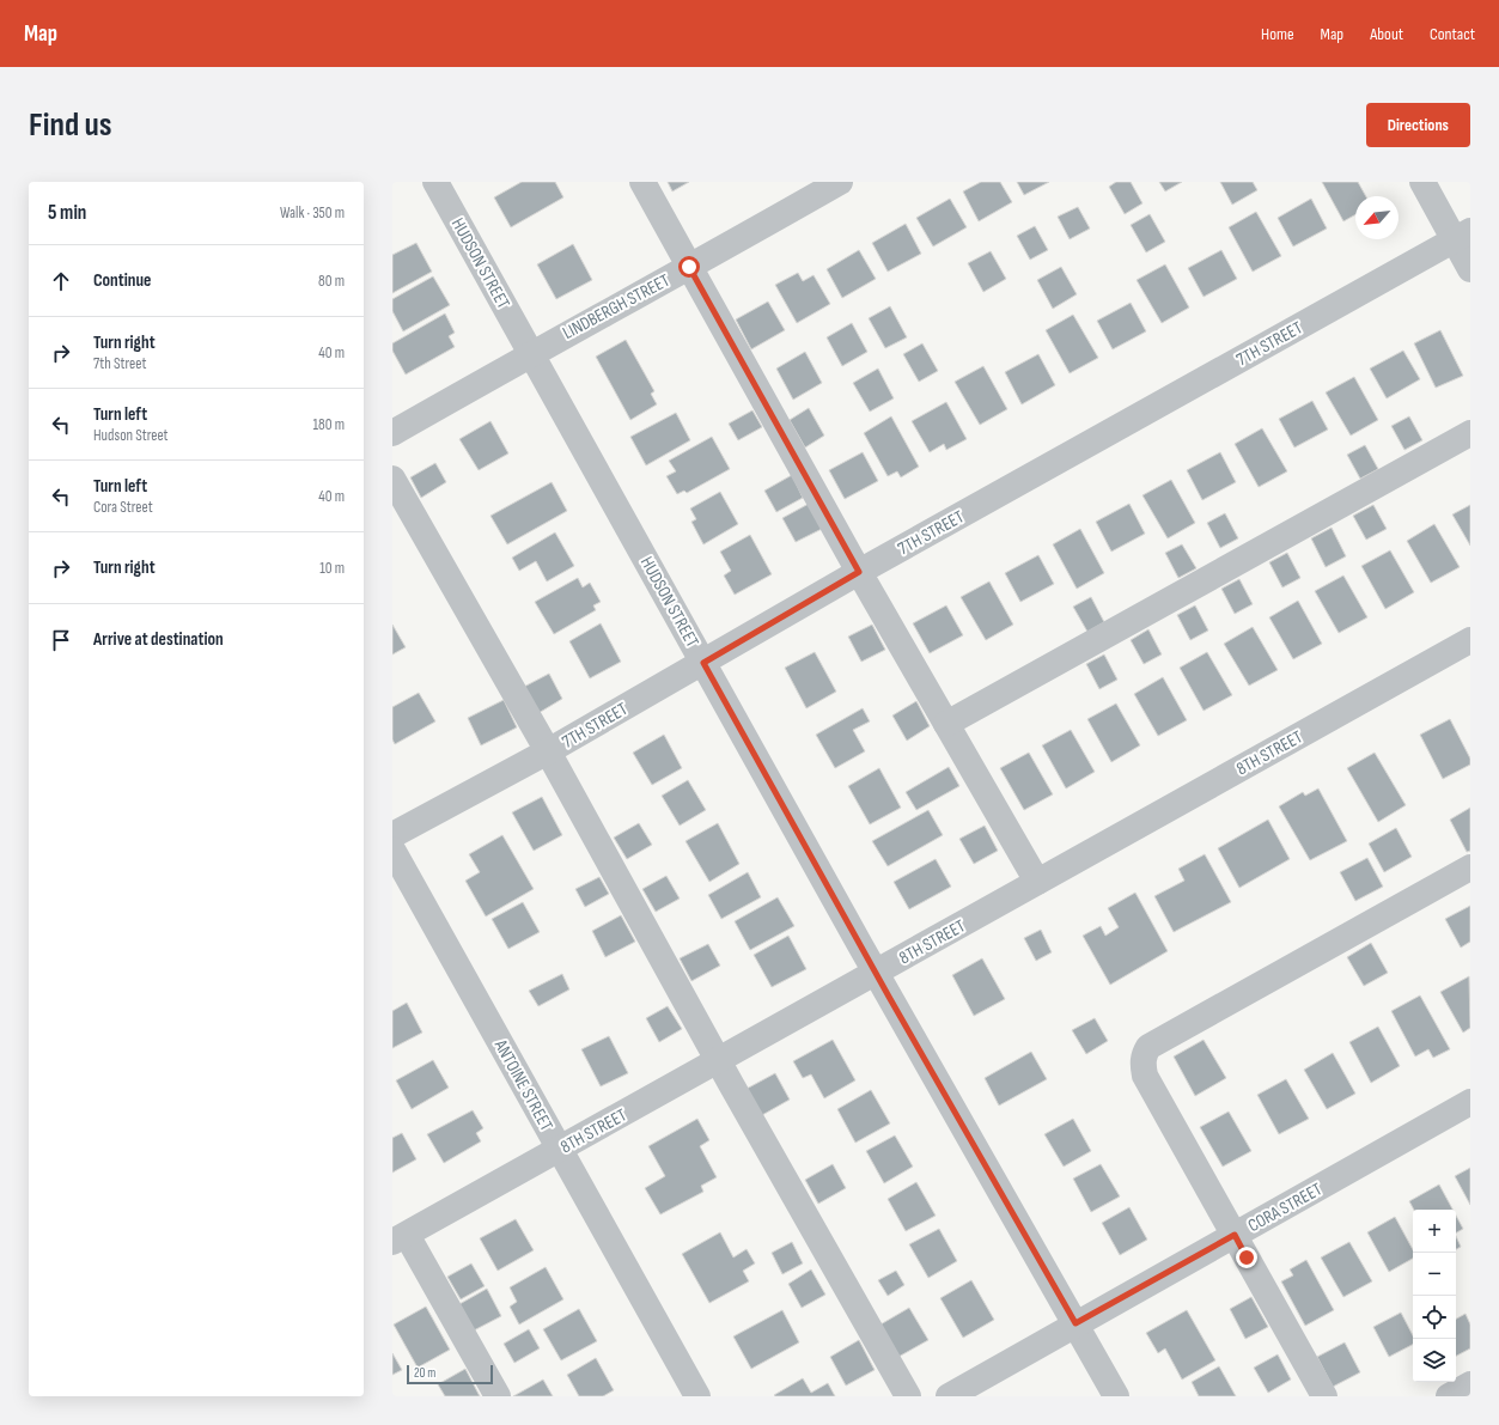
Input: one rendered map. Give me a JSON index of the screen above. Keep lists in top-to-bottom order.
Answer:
{
  "streets": {
    "street": [
      "HUDSON STREET",
      "LINDBERGH STREET",
      "7TH STREET",
      "8TH STREET",
      "ANTOINE STREET",
      "CORA STREET"
    ]
  },
  "crossings": [
    ["HUDSON STREET", "LINDBERGH STREET"],
    ["HUDSON STREET", "7TH STREET"],
    ["HUDSON STREET", "8TH STREET"],
    ["HUDSON STREET", "CORA STREET"],
    ["8TH STREET", "ANTOINE STREET"]
  ],
  "scale_bar": "20 m",
  "north": "bottom left",
  "page": {
    "header": "Map",
    "nav": [
      "Home",
      "Map",
      "About",
      "Contact"
    ],
    "buttons": "Directions",
    "title": "Find us",
    "heading": ["5 min", "Walk · 350 m"],
    "list": [
      ["Continue", "80 m"],
      ["Turn right", "7th Street", "40 m"],
      ["Turn left", "Hudson Street", "180 m"],
      ["Turn left", "Cora Street", "40 m"],
      ["Turn right", "10 m"],
      "Arrive at destination"
    ],
    "map_buttons": ["+", "−"],
    "scale": "20 m"
  }
}
